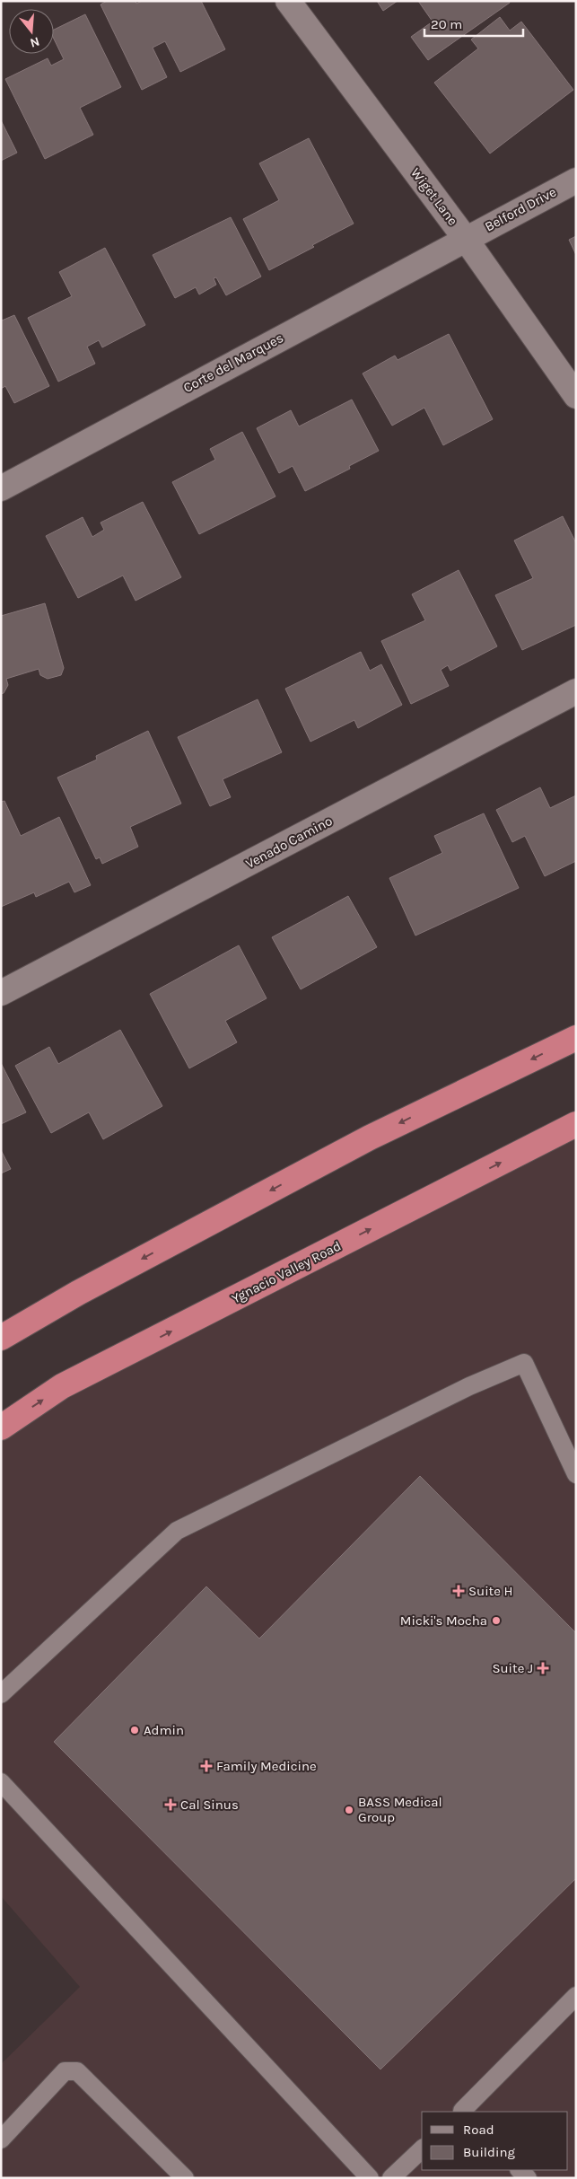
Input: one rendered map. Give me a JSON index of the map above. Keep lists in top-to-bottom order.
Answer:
{
  "streets": {
    "highway": ["Ygnacio Valley Road"],
    "street": [
      "Wiget Lane",
      "Belford Drive",
      "Corte del Marques",
      "Venado Camino"
    ]
  },
  "crossings": [
    ["Wiget Lane", "Belford Drive"],
    ["Wiget Lane", "Corte del Marques"],
    ["Belford Drive", "Corte del Marques"]
  ],
  "places": {
    "health": [
      "Suite H",
      "Suite J",
      "Family Medicine",
      "Cal Sinus"
    ],
    "other": ["Micki's Mocha", "Admin", "BASS Medical Group"]
  },
  "legend": ["Road", "Building"],
  "scale_bar": "20 m",
  "north": "bottom"
}
